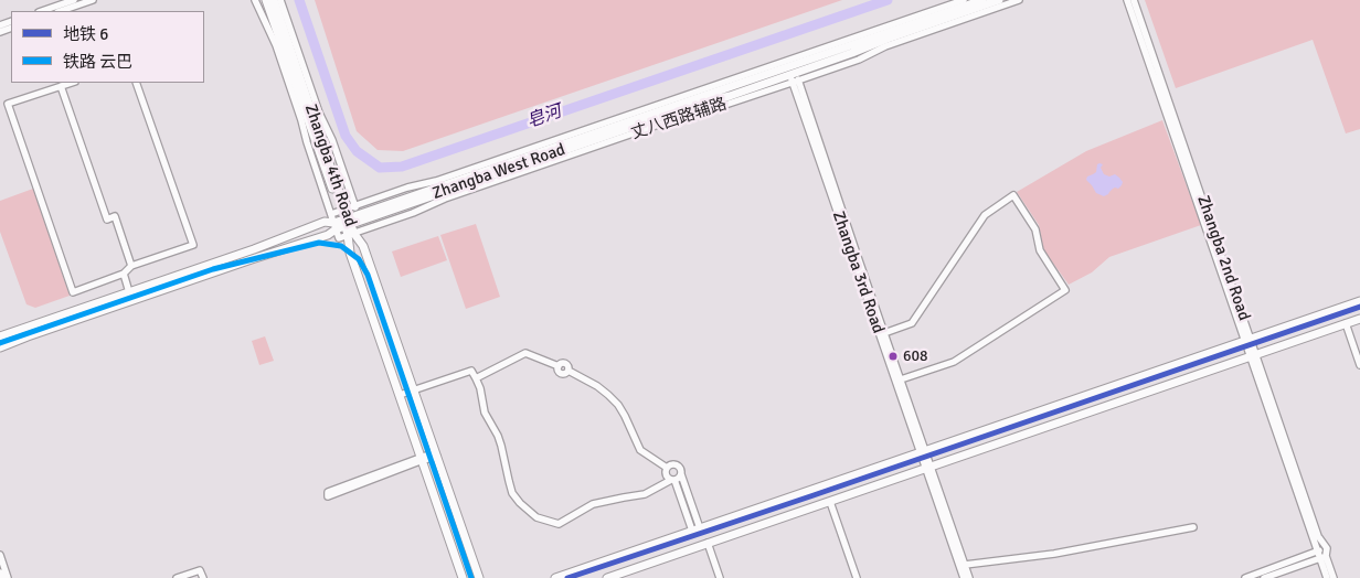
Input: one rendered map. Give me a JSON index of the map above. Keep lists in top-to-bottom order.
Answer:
{
  "streets": {
    "main road": ["Zhangba 4th Road", "Zhangba West Road"],
    "street": ["丈八西路辅路", "Zhangba 2nd Road", "Zhangba 3rd Road"]
  },
  "crossings": [
    ["丈八西路辅路", "Zhangba 4th Road"],
    ["丈八西路辅路", "Zhangba West Road"],
    ["丈八西路辅路", "Zhangba 3rd Road"],
    ["Zhangba 4th Road", "Zhangba West Road"],
    ["Zhangba West Road", "Zhangba 3rd Road"]
  ],
  "water": ["皂河"],
  "places": ["608"],
  "lines": ["rail line 云巴", "metro line 6"],
  "legend": ["地铁 6", "铁路 云巴"]
}
